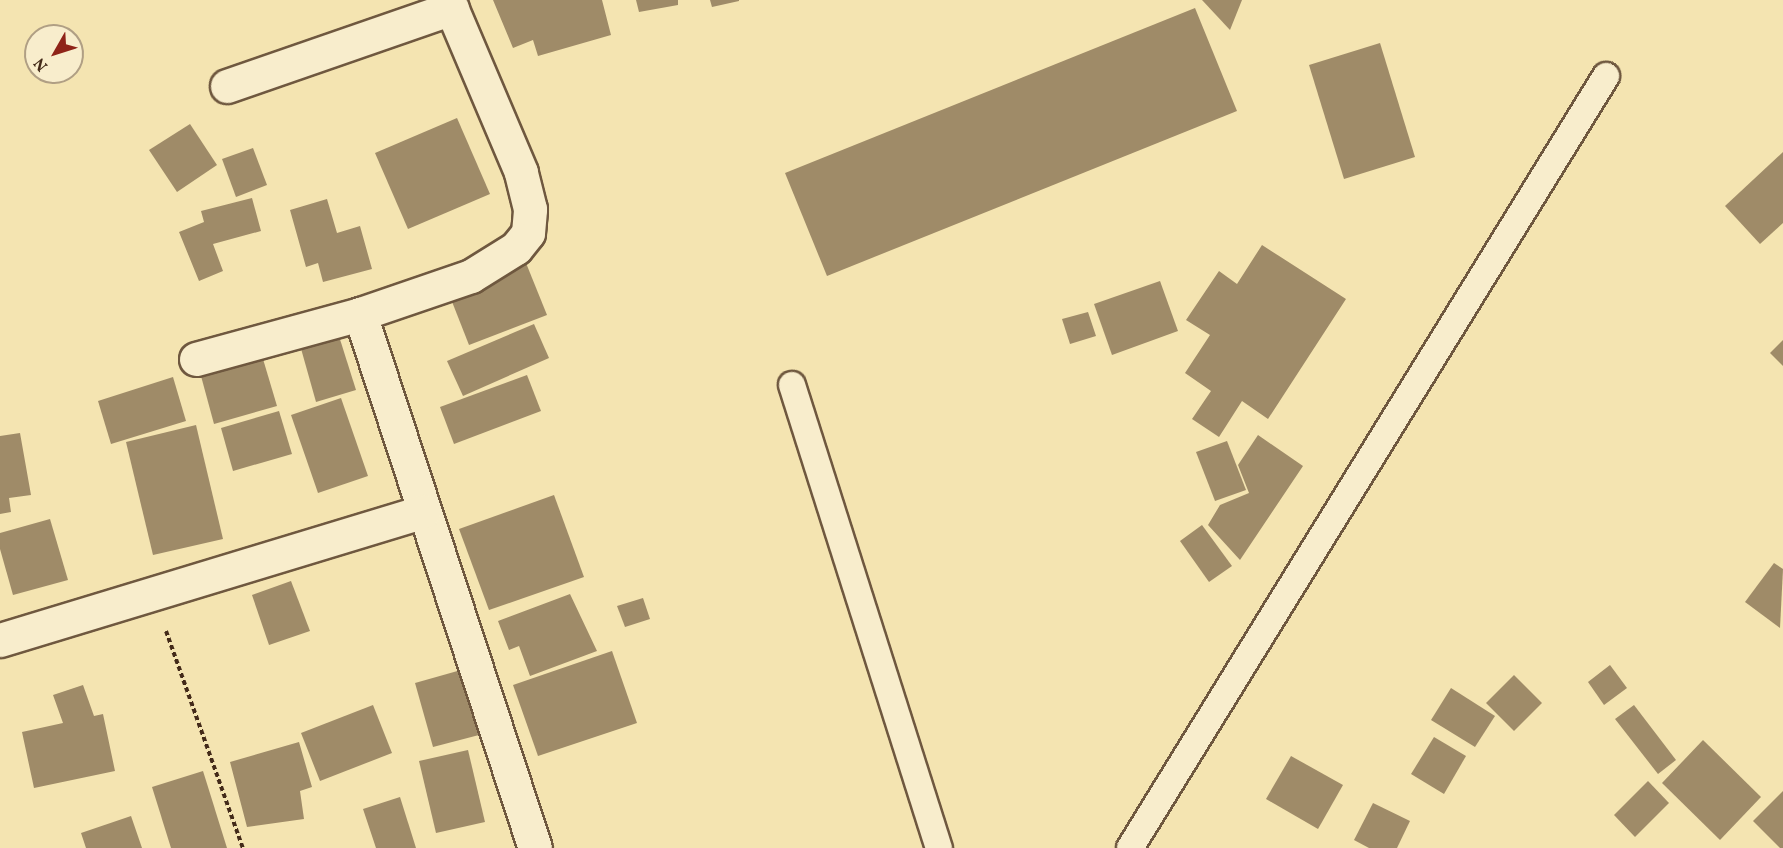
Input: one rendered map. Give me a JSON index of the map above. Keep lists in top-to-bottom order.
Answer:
{
  "north": "bottom left"
}
